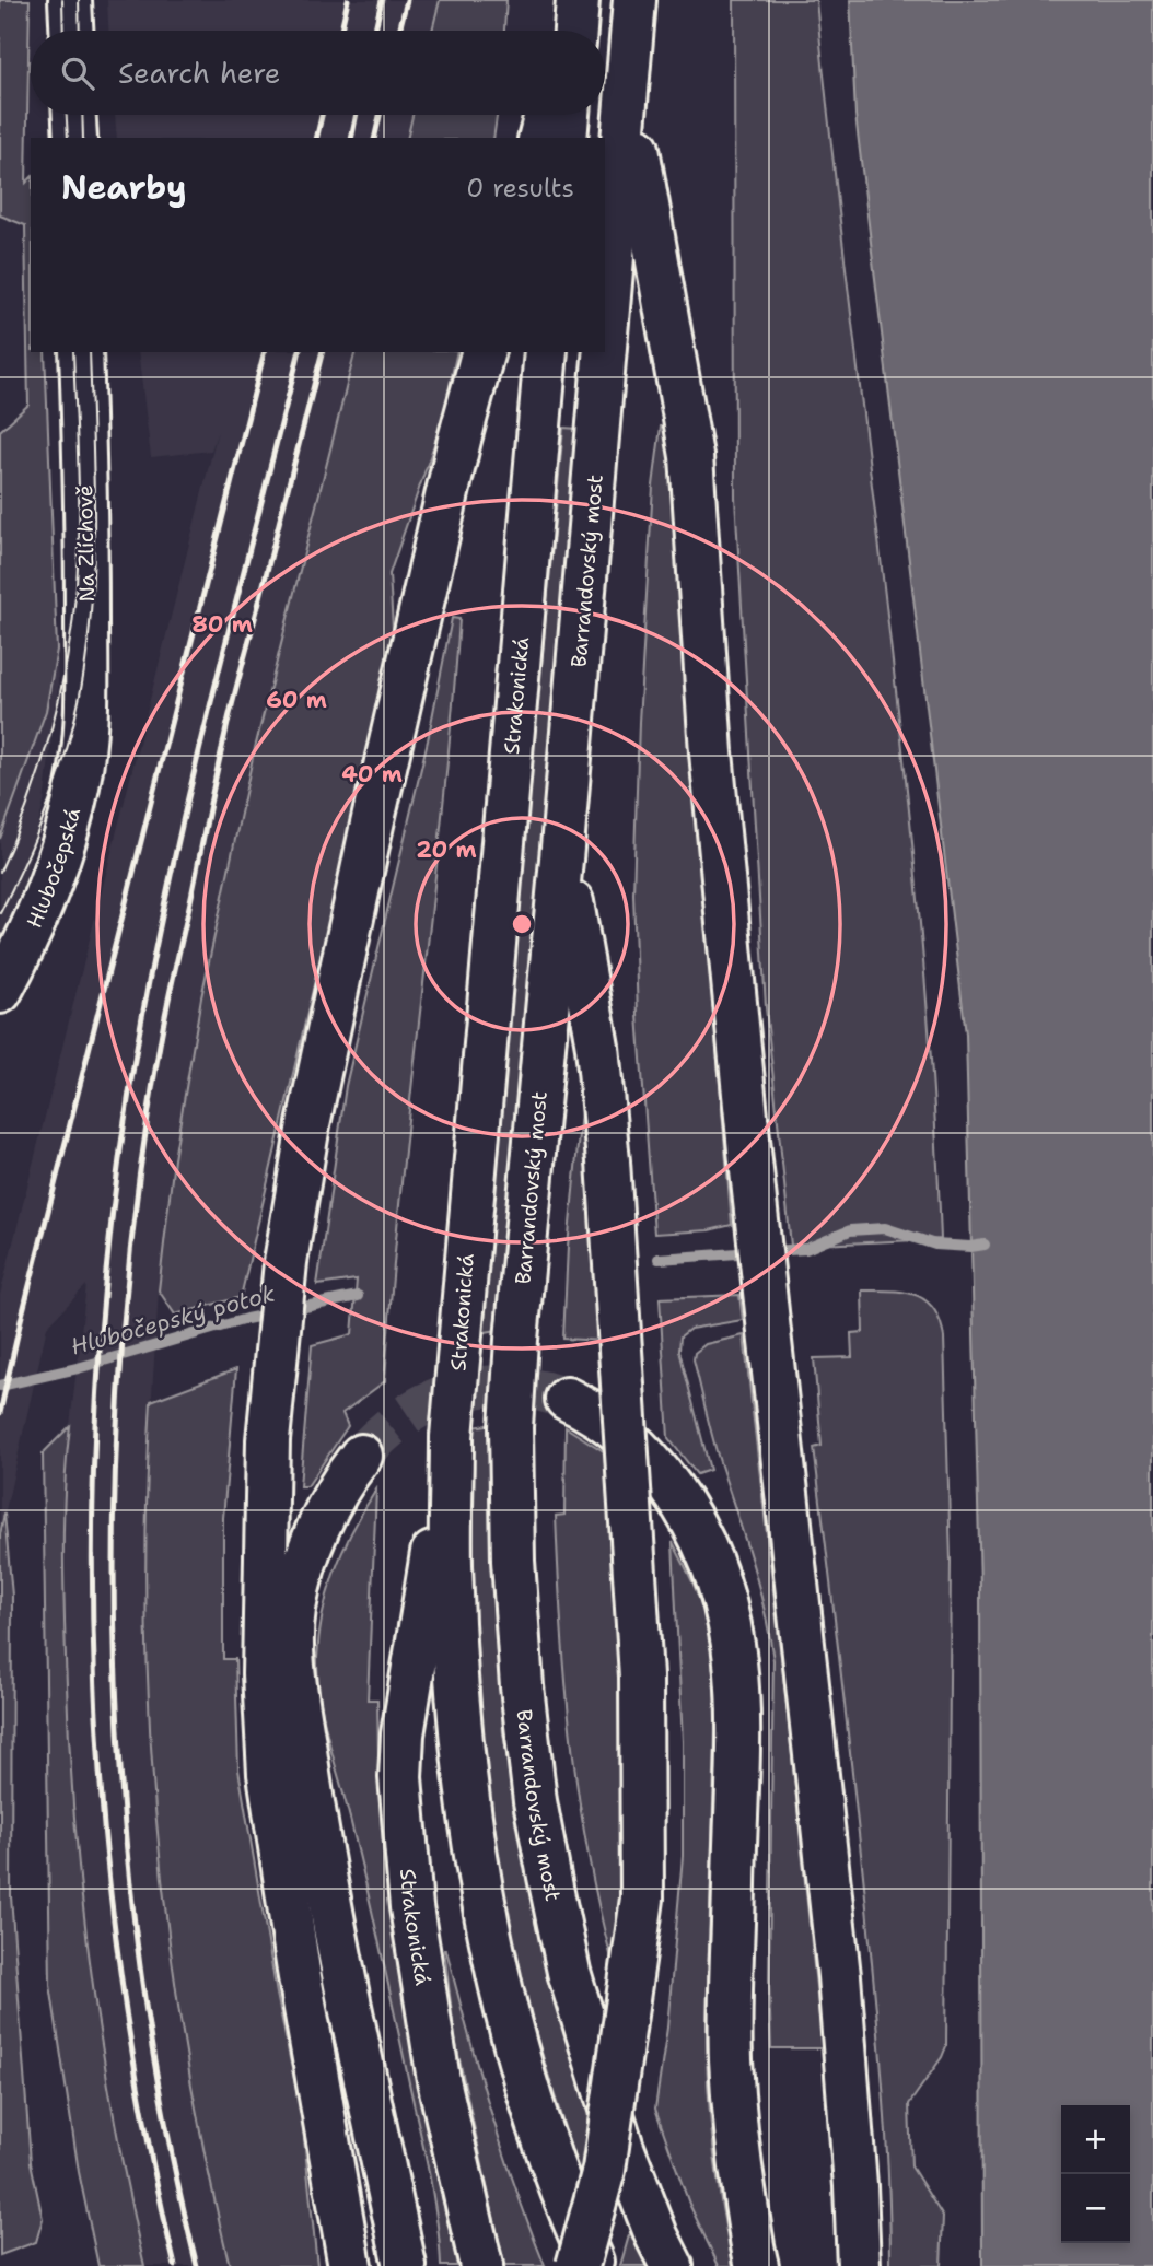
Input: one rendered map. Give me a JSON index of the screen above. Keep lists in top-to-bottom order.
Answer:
{
  "streets": {
    "main road": [
      "Na Zlíchově",
      "Barrandovský most",
      "Strakonická",
      "Hlubočepská"
    ]
  },
  "crossings": [
    ["Na Zlíchově", "Hlubočepská"]
  ],
  "water": ["Hlubočepský potok"],
  "page": {
    "search": "Search here",
    "heading": ["Nearby", "0 results"],
    "map_buttons": ["+", "−"]
  },
  "rings": [
    "80 m",
    "60 m",
    "40 m",
    "20 m"
  ]
}
